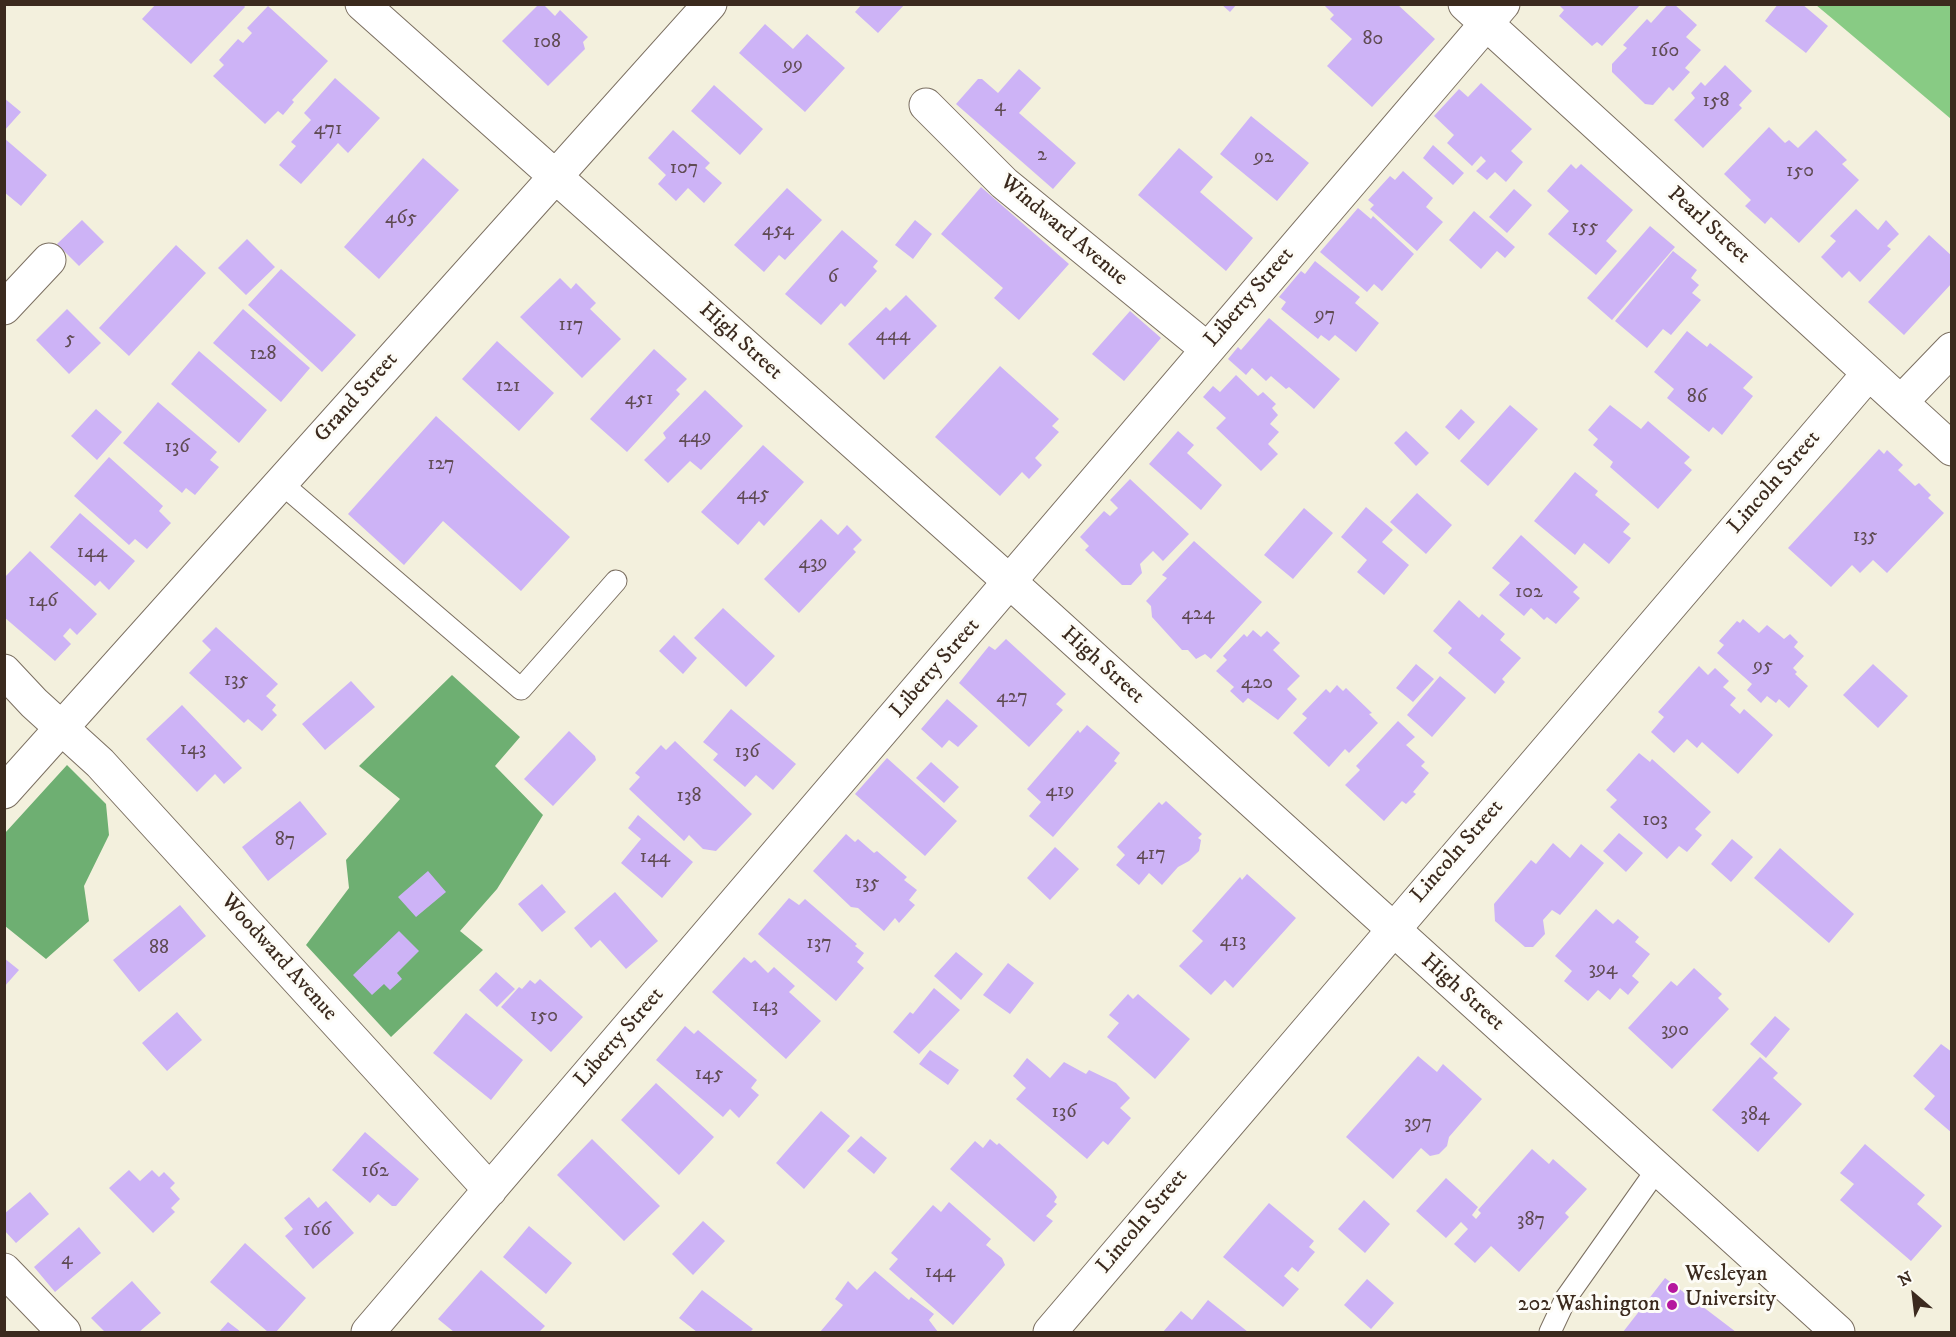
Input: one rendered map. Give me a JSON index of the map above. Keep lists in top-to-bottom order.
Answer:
{
  "streets": {
    "street": [
      "Pearl Street",
      "Windward Avenue",
      "Liberty Street",
      "High Street",
      "Grand Street",
      "Lincoln Street",
      "Woodward Avenue"
    ]
  },
  "crossings": [
    ["Pearl Street", "Liberty Street"],
    ["Pearl Street", "Lincoln Street"],
    ["Windward Avenue", "Liberty Street"],
    ["Liberty Street", "High Street"],
    ["Liberty Street", "Woodward Avenue"],
    ["High Street", "Grand Street"],
    ["High Street", "Lincoln Street"],
    ["Grand Street", "Woodward Avenue"]
  ],
  "places": ["Wesleyan University", "202 Washington"],
  "house_numbers": [
    "80",
    "108",
    "160",
    "99",
    "158",
    "4",
    "471",
    "2",
    "92",
    "107",
    "150",
    "465",
    "155",
    "454",
    "6",
    "97",
    "117",
    "444",
    "5",
    "128",
    "121",
    "86",
    "451",
    "449",
    "136",
    "127",
    "445",
    "135",
    "144",
    "439",
    "102",
    "146",
    "424",
    "95",
    "135",
    "420",
    "427",
    "143",
    "136",
    "419",
    "138",
    "103",
    "87",
    "417",
    "144",
    "135",
    "413",
    "137",
    "88",
    "394",
    "143",
    "150",
    "390",
    "145",
    "136",
    "384",
    "397",
    "162",
    "387",
    "166",
    "4",
    "144"
  ],
  "north": "top left"
}
